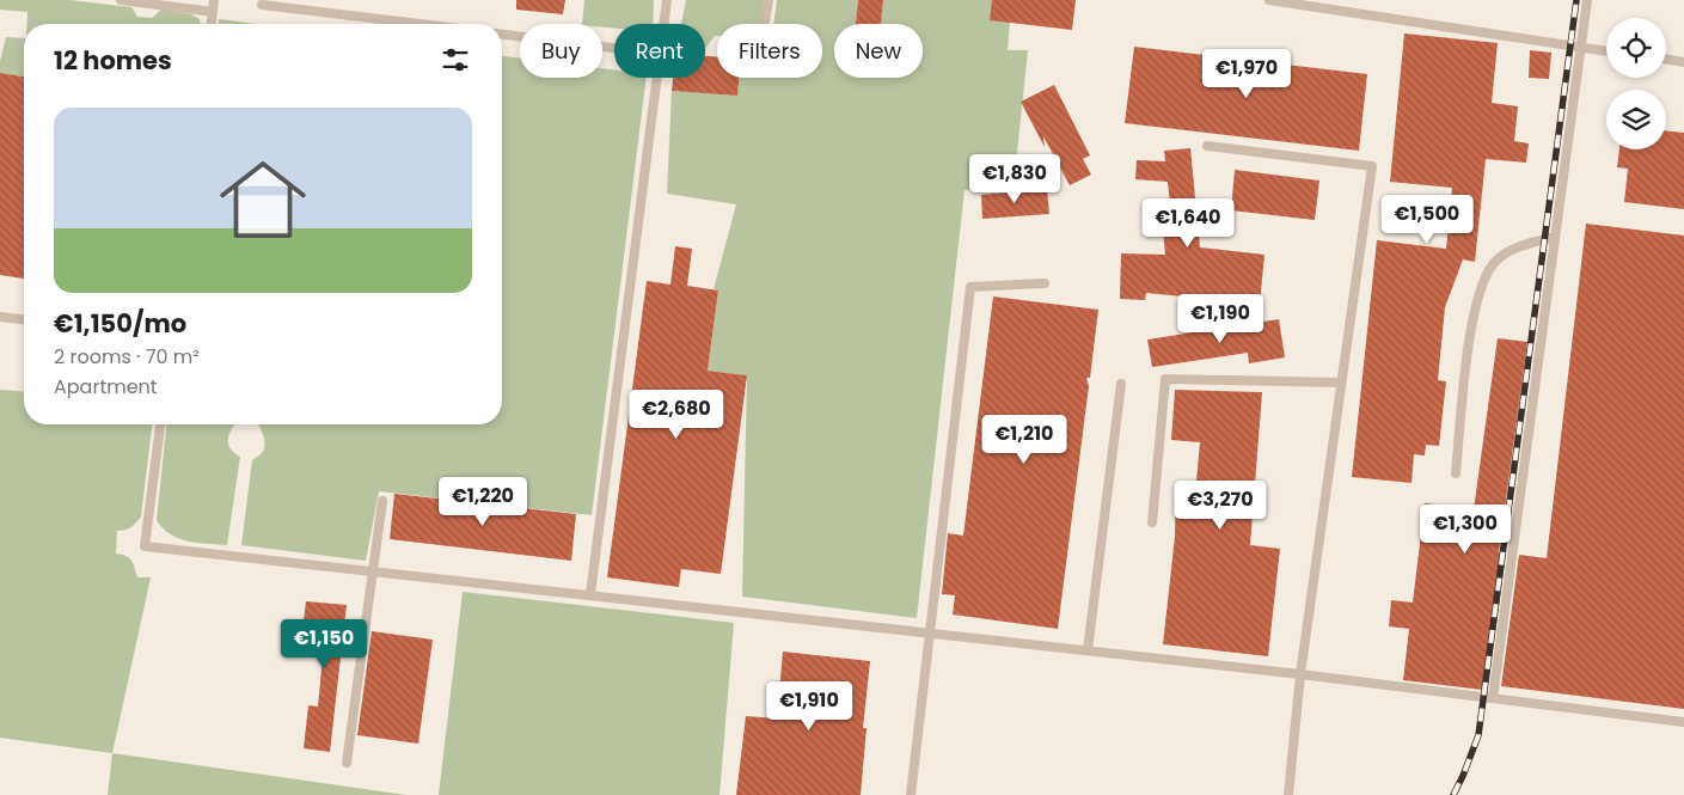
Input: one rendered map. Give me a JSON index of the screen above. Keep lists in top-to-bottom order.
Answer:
{
  "page": {
    "chip": [
      "Buy",
      "Rent",
      "Filters",
      "New"
    ],
    "heading": "12 homes",
    "price": [
      "€1,970",
      "€1,830",
      "€1,500",
      "€1,640",
      "€1,190",
      "€2,680",
      "€1,210",
      "€1,220",
      "€3,270",
      "€1,300",
      "€1,150",
      "€1,910"
    ],
    "list": [
      {
        "name": "€1,150/mo",
        "note": "2 rooms · 70 m² · Apartment"
      }
    ]
  }
}
